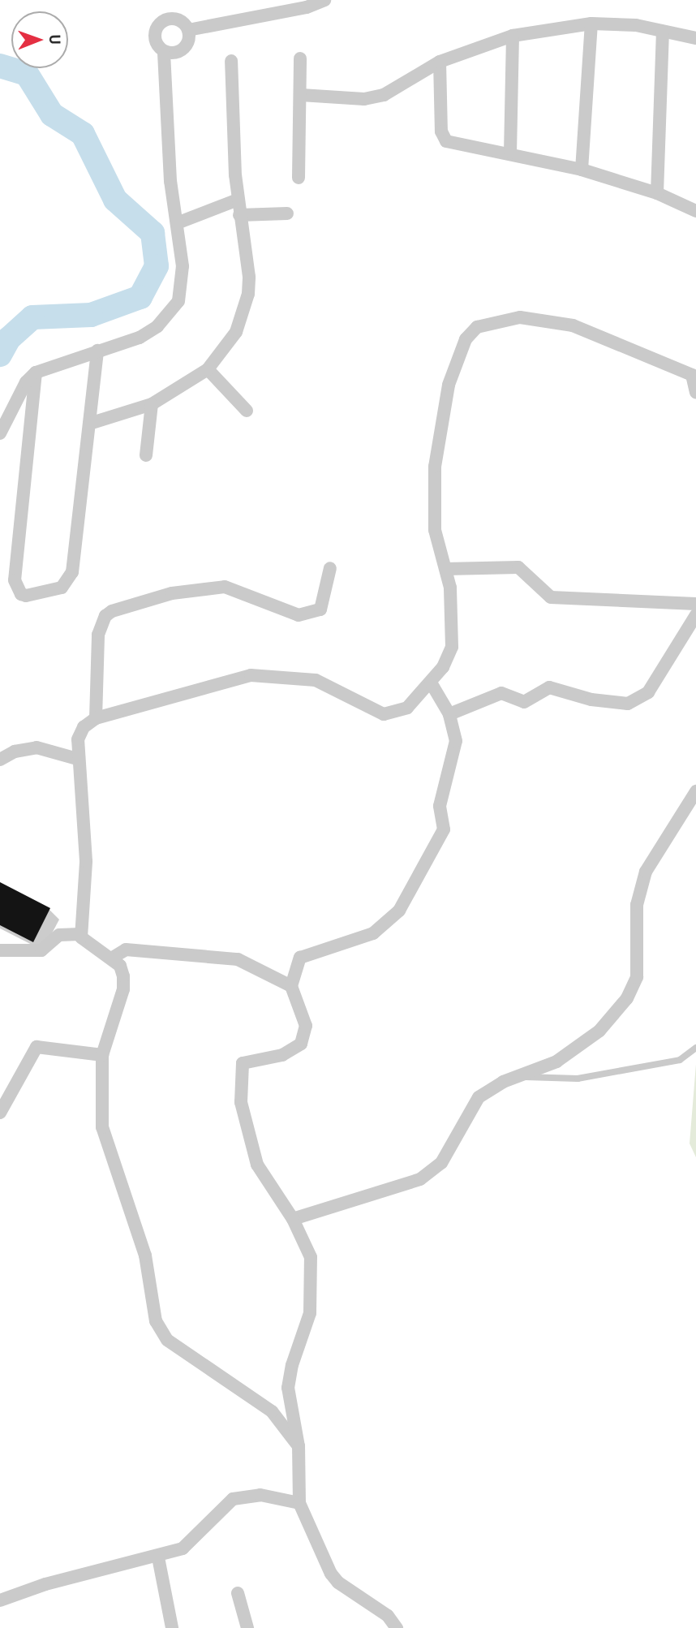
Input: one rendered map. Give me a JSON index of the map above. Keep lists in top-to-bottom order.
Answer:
{
  "north": "right"
}
